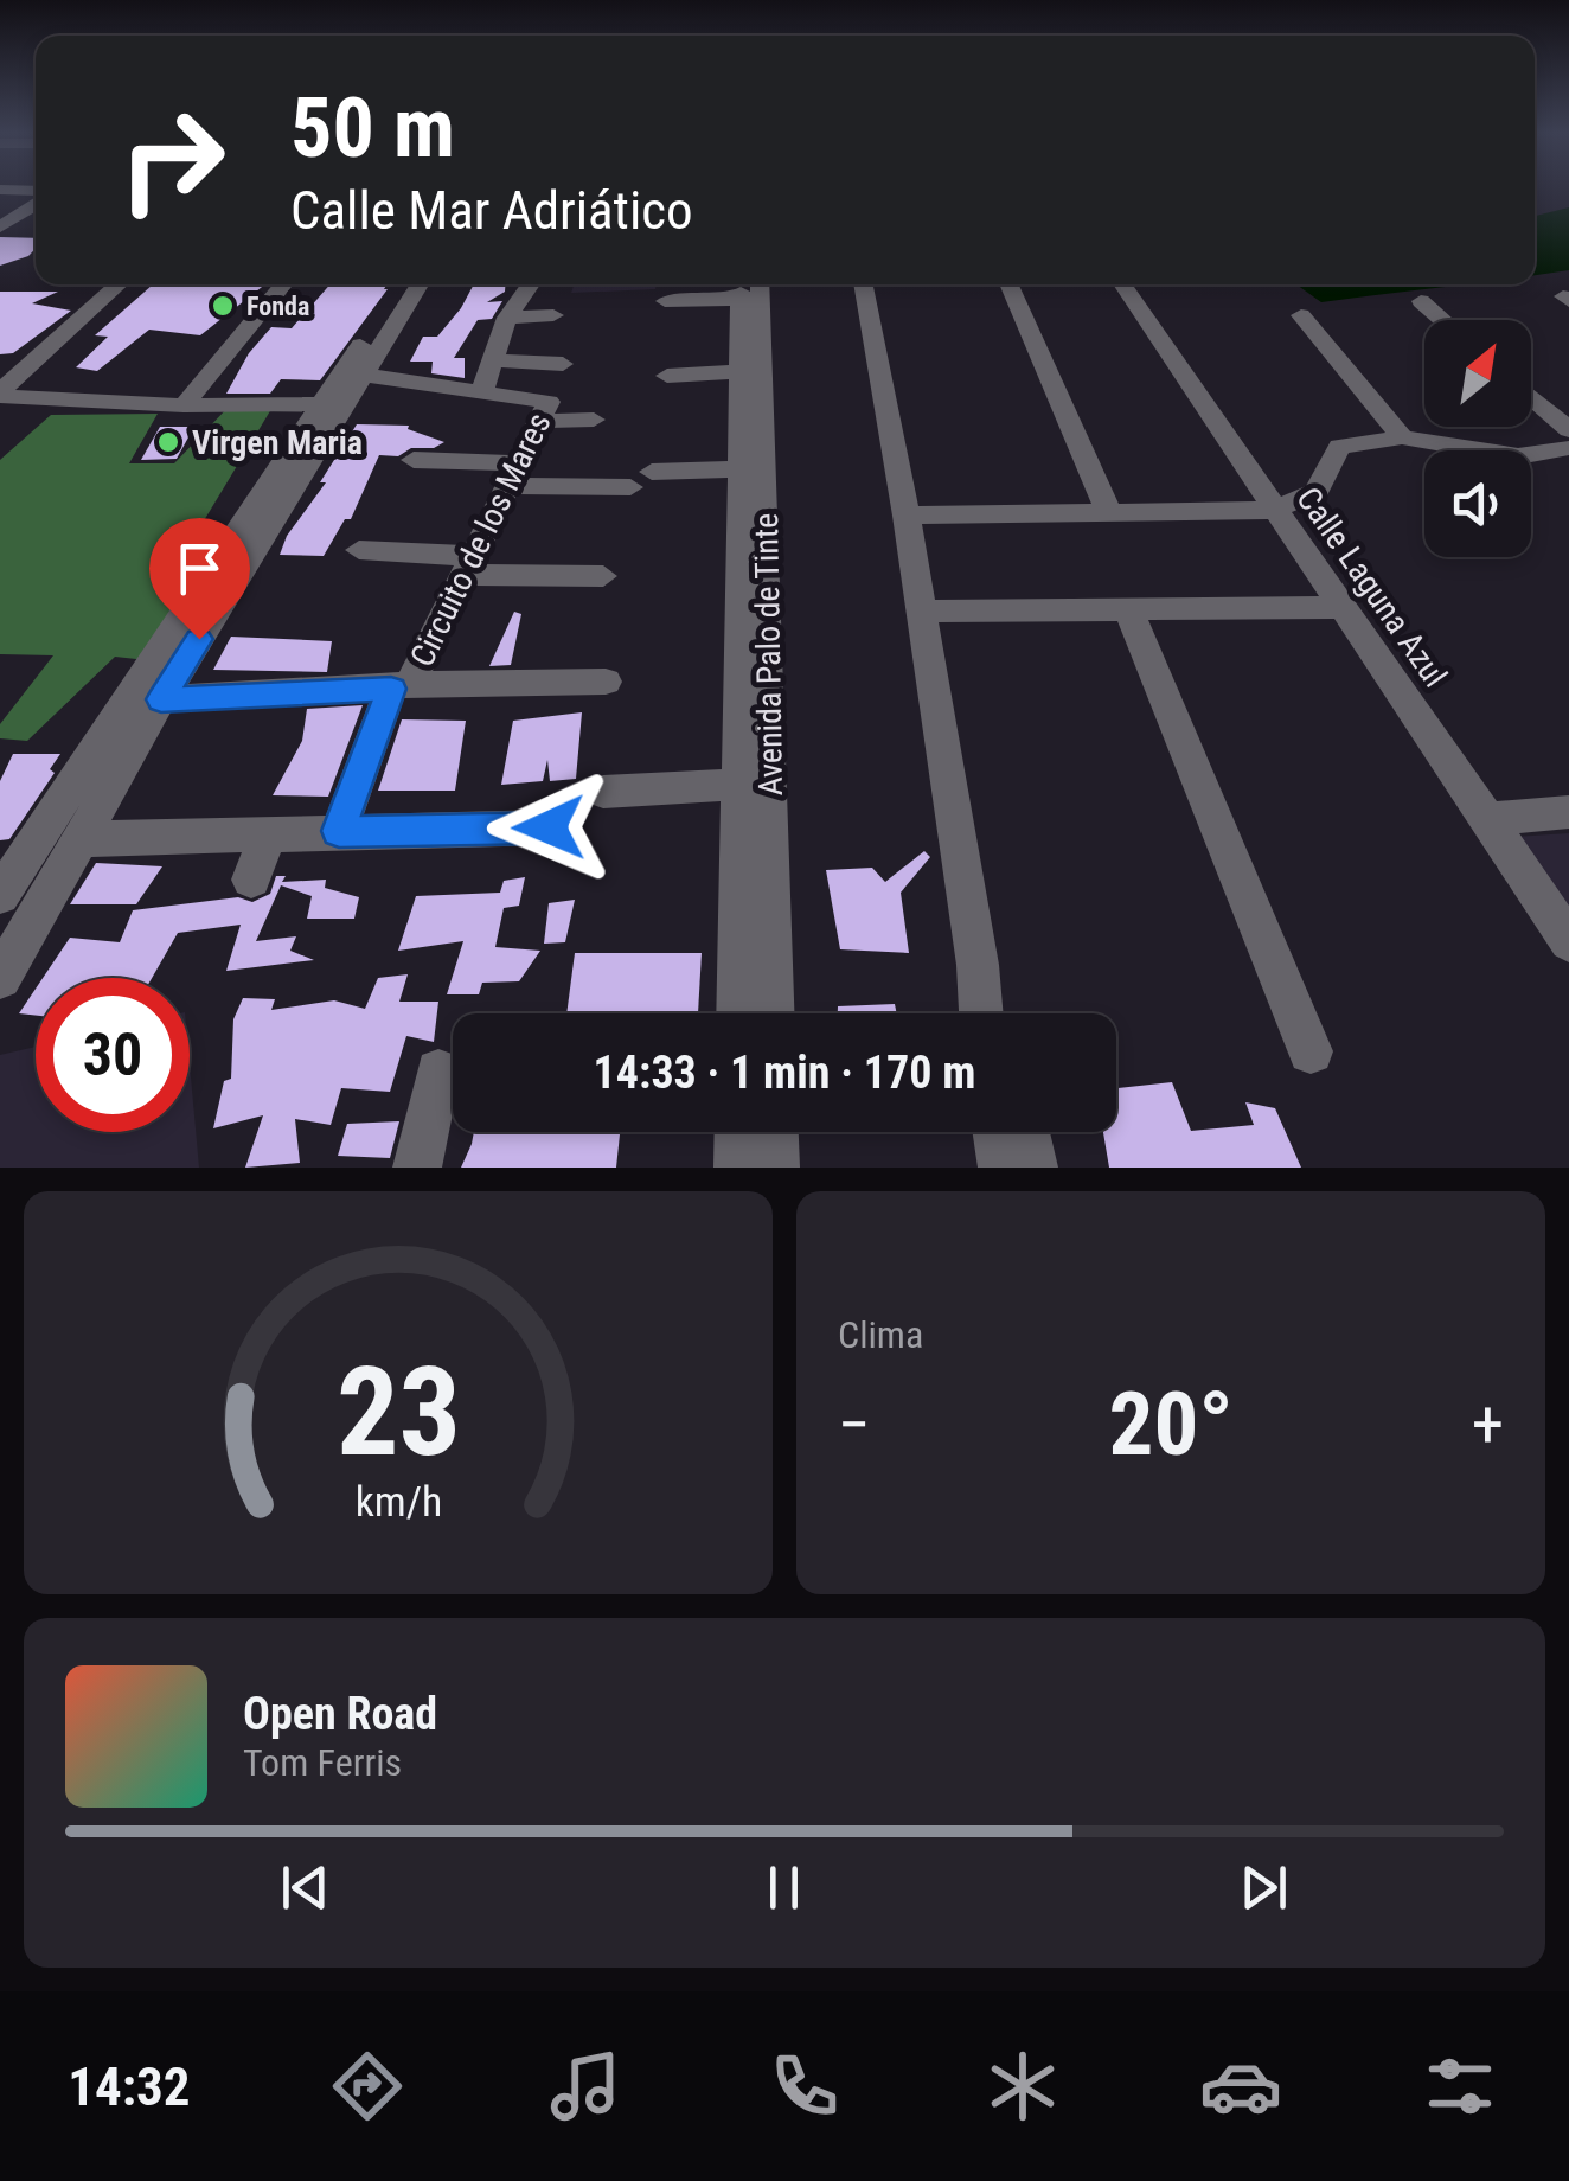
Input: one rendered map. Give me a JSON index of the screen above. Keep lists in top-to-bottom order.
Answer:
{
  "streets": {
    "street": ["Circuito de los Mares", "Calle Laguna Azul", "Avenida Palo de Tinte"]
  },
  "places": ["Fonda", "Virgen Maria"],
  "north": "top right",
  "page": {
    "turn": ["50 m", "Calle Mar Adriático"],
    "limit": "30",
    "trip": "14:33 · 1 min · 170 m",
    "tile": "Clima",
    "heat": ["−", "20°", "+"],
    "song": ["Open Road", "Tom Ferris"],
    "tabs": "14:32",
    "gauge": ["23", "km/h"]
  }
}
